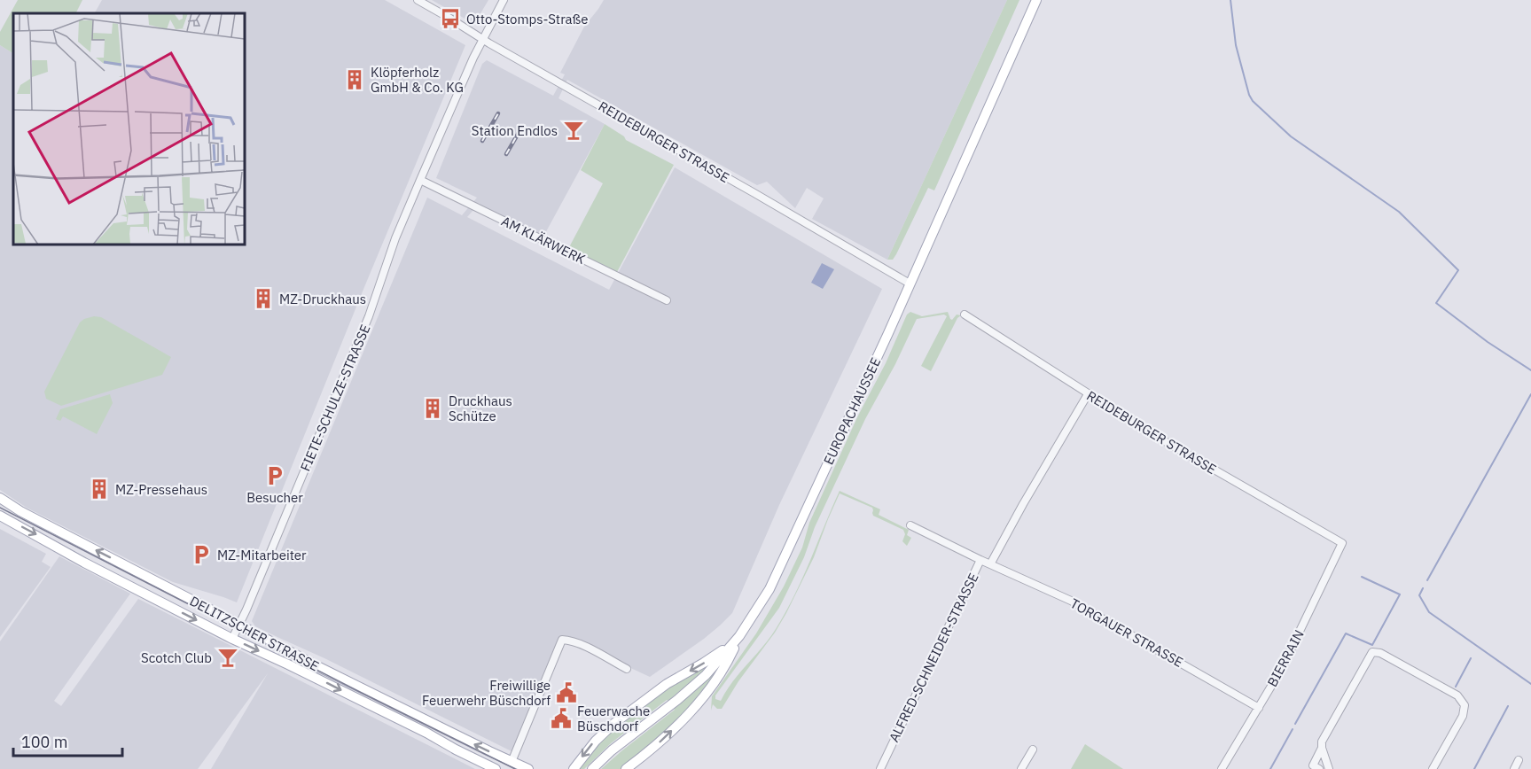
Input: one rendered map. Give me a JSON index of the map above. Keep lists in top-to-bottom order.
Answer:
{
  "streets": {
    "main road": ["EUROPACHAUSSEE", "DELITZSCHER STRASSE"],
    "street": [
      "REIDEBURGER STRASSE",
      "AM KLÄRWERK",
      "FIETE-SCHULZE-STRASSE",
      "TORGAUER STRASSE",
      "ALFRED-SCHNEIDER-STRASSE",
      "BIERRAIN"
    ]
  },
  "crossings": [
    ["REIDEBURGER STRASSE", "FIETE-SCHULZE-STRASSE"],
    ["REIDEBURGER STRASSE", "EUROPACHAUSSEE"],
    ["REIDEBURGER STRASSE", "ALFRED-SCHNEIDER-STRASSE"],
    ["REIDEBURGER STRASSE", "BIERRAIN"],
    ["AM KLÄRWERK", "FIETE-SCHULZE-STRASSE"],
    ["FIETE-SCHULZE-STRASSE", "DELITZSCHER STRASSE"],
    ["TORGAUER STRASSE", "ALFRED-SCHNEIDER-STRASSE"],
    ["TORGAUER STRASSE", "BIERRAIN"]
  ],
  "places": {
    "bus stop": ["Otto-Stomps-Straße"],
    "building": [
      "Klöpferholz GmbH & Co. KG",
      "MZ-Druckhaus",
      "Druckhaus Schütze",
      "MZ-Pressehaus"
    ],
    "bar": ["Station Endlos", "Scotch Club"],
    "parking": ["Besucher", "MZ-Mitarbeiter"],
    "public building": ["Freiwillige Feuerwehr Büschdorf", "Feuerwache Büschdorf"]
  },
  "scale_bar": "100 m"
}
